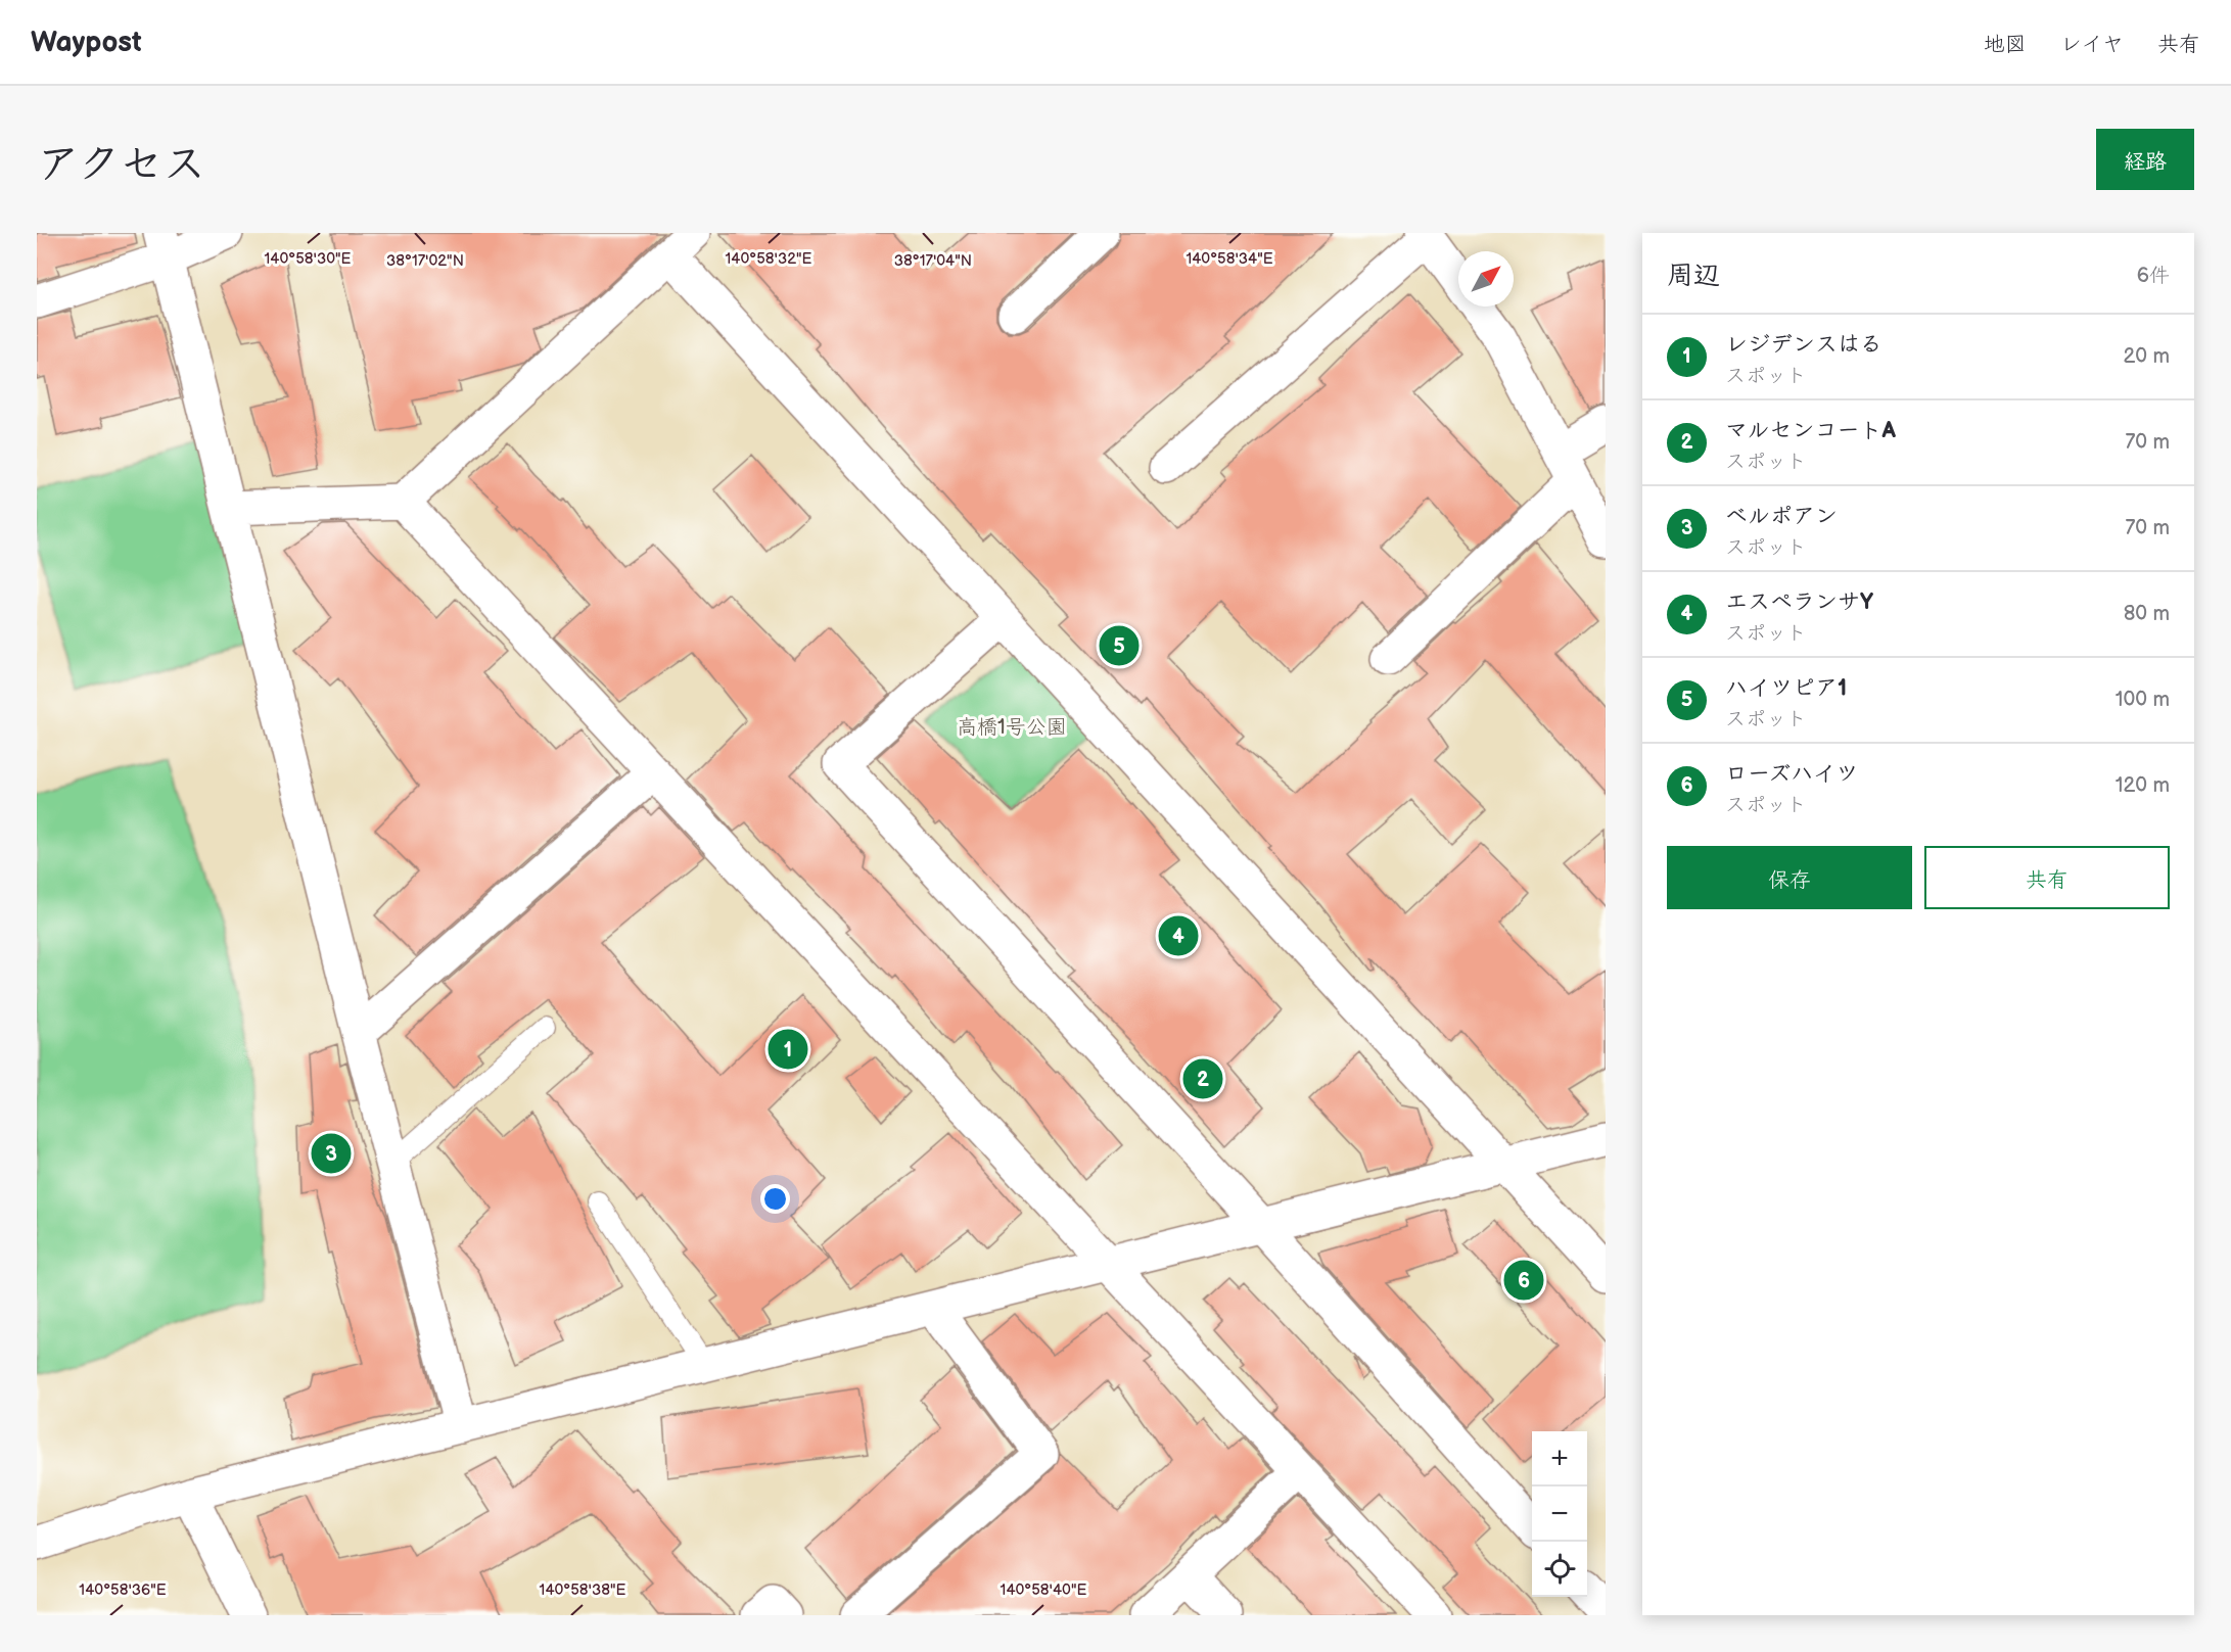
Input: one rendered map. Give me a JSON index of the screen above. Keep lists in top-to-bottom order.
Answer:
{
  "parks": ["高橋1号公園"],
  "north": "top right",
  "page": {
    "header": "Waypost",
    "nav": ["地図", "レイヤ", "共有"],
    "title": "アクセス",
    "buttons": [
      "経路",
      ["保存", "共有"]
    ],
    "heading": ["周辺", "6件"],
    "list": [
      {
        "mark": "1",
        "name": "レジデンスはる",
        "note": "スポット",
        "value": "20 m"
      },
      {
        "mark": "2",
        "name": "マルセンコートA",
        "note": "スポット",
        "value": "70 m"
      },
      {
        "mark": "3",
        "name": "ベルポアン",
        "note": "スポット",
        "value": "70 m"
      },
      {
        "mark": "4",
        "name": "エスペランサY",
        "note": "スポット",
        "value": "80 m"
      },
      {
        "mark": "5",
        "name": "ハイツピア1",
        "note": "スポット",
        "value": "100 m"
      },
      {
        "mark": "6",
        "name": "ローズハイツ",
        "note": "スポット",
        "value": "120 m"
      }
    ],
    "pins": [
      "5",
      "4",
      "1",
      "2",
      "3",
      "6"
    ],
    "map_buttons": ["+", "−"]
  },
  "coordinates": [
    "140°58'30\"E",
    "140°58'32\"E",
    "140°58'34\"E",
    "38°17'02\"N",
    "38°17'04\"N",
    "140°58'36\"E",
    "140°58'38\"E",
    "140°58'40\"E"
  ]
}
